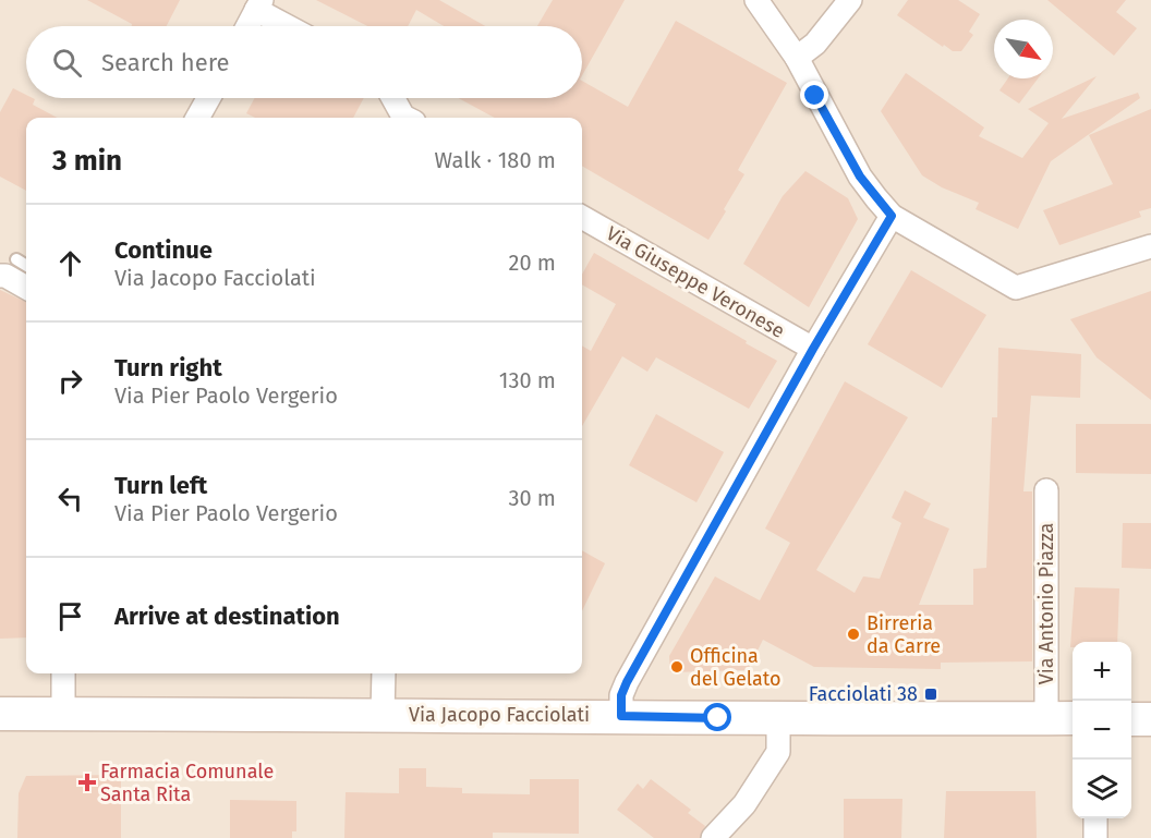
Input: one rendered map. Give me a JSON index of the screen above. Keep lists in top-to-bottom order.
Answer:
{
  "streets": {
    "main road": ["Via Jacopo Facciolati"],
    "street": ["Via Giuseppe Veronese", "Via Antonio Piazza"]
  },
  "crossings": [
    ["Via Antonio Piazza", "Via Jacopo Facciolati"]
  ],
  "places": {
    "other": ["Birreria da Carre", "Officina del Gelato"],
    "transit": ["Facciolati 38"],
    "health": ["Farmacia Comunale Santa Rita"]
  },
  "north": "bottom right",
  "page": {
    "search": "Search here",
    "heading": ["3 min", "Walk · 180 m"],
    "list": [
      ["Continue", "Via Jacopo Facciolati", "20 m"],
      ["Turn right", "Via Pier Paolo Vergerio", "130 m"],
      ["Turn left", "Via Pier Paolo Vergerio", "30 m"],
      "Arrive at destination"
    ],
    "map_buttons": ["+", "−"]
  }
}
